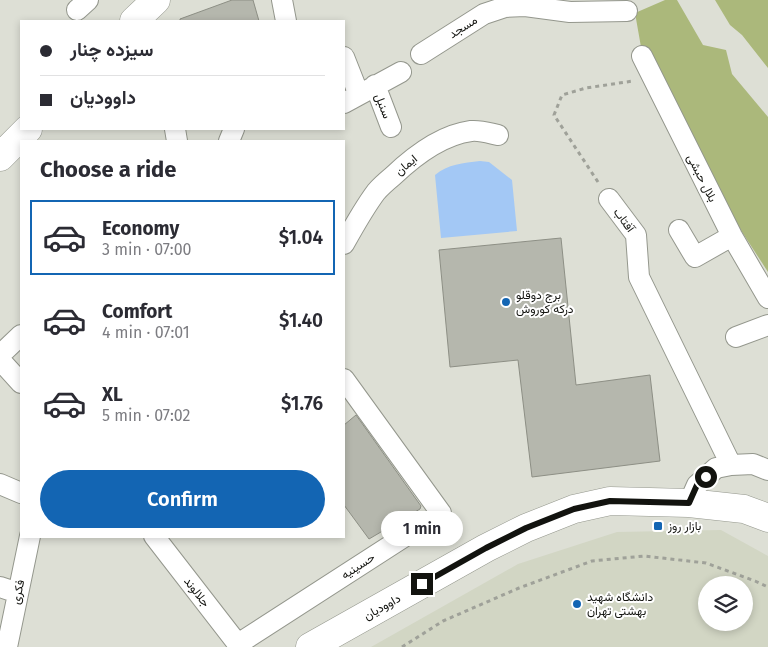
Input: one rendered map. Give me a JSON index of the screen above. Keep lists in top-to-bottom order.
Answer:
{
  "streets": {
    "street": [
      "مسجد",
      "سنبل",
      "ایمان",
      "بلال حبشی",
      "آفتاب",
      "حسینیه",
      "فکری",
      "جلالوند",
      "داوودیان"
    ]
  },
  "crossings": [
    ["بلال حبشی", "آفتاب"],
    ["حسینیه", "جلالوند"]
  ],
  "places": {
    "other": ["برج دوقلو درکه کوروش", "دانشگاه شهید بهشتی تهران"],
    "transit": ["بازار روز"]
  },
  "page": {
    "banner": ["سیزده چنار", "داوودیان"],
    "heading": "Choose a ride",
    "list": [
      {
        "name": "Economy",
        "note": "3 min · 07:00",
        "value": "$1.04"
      },
      {
        "name": "Comfort",
        "note": "4 min · 07:01",
        "value": "$1.40"
      },
      {
        "name": "XL",
        "note": "5 min · 07:02",
        "value": "$1.76"
      }
    ],
    "buttons": "Confirm",
    "bubble": "1 min"
  }
}
